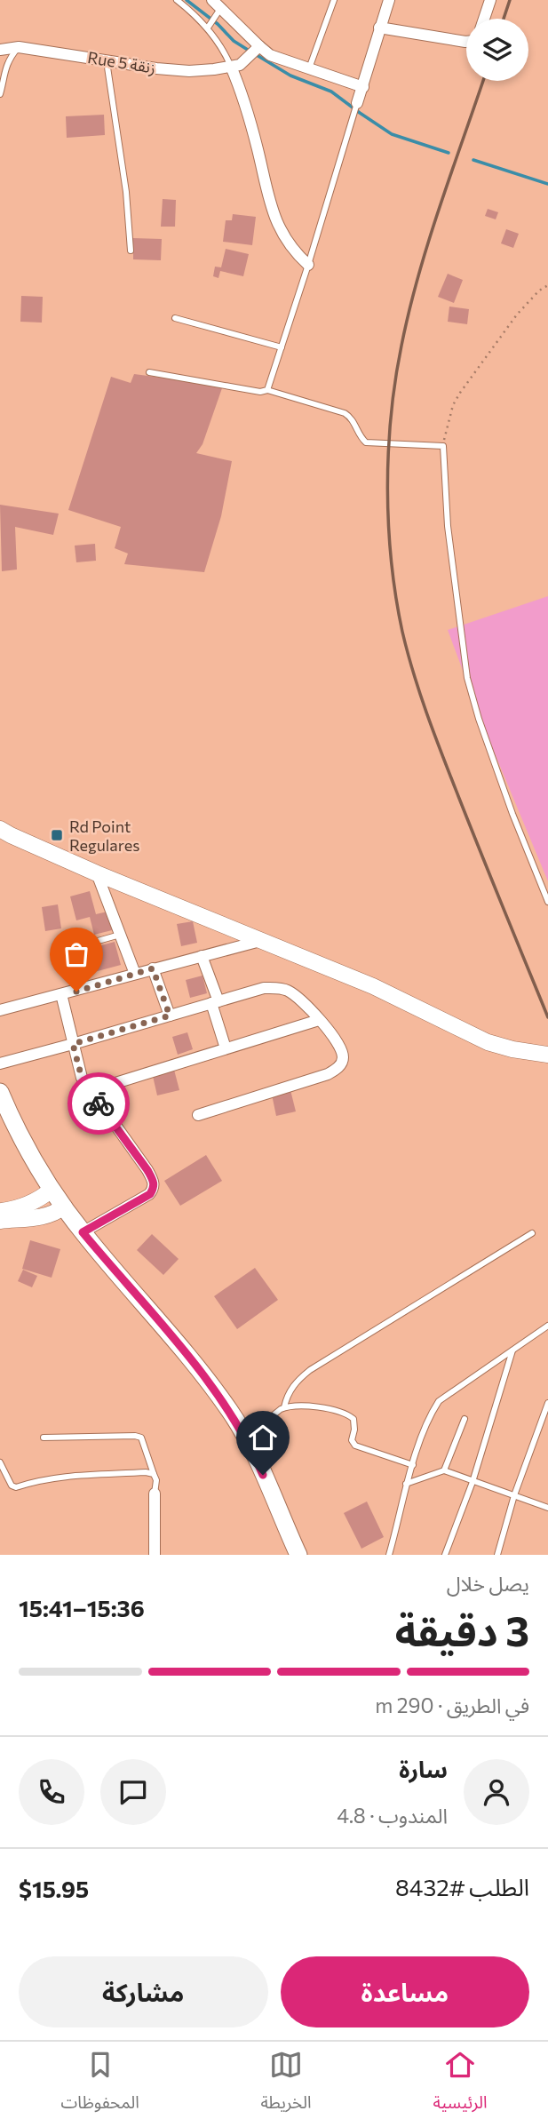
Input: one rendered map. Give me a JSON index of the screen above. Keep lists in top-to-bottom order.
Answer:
{
  "streets": {
    "street": ["Rue 5 زنقة"]
  },
  "places": {
    "transit": ["Rd Point Regulares"]
  },
  "page": {
    "heading": ["3 دقيقة", "يصل خلال", "15:36–15:41"],
    "panel": [
      "سارة",
      "المندوب · 4.8",
      "الطلب #8432",
      "$15.95"
    ],
    "bar": "في الطريق · 290 m",
    "buttons": ["مساعدة", "مشاركة"],
    "tabs": ["الرئيسية", "الخريطة", "المحفوظات"]
  }
}
